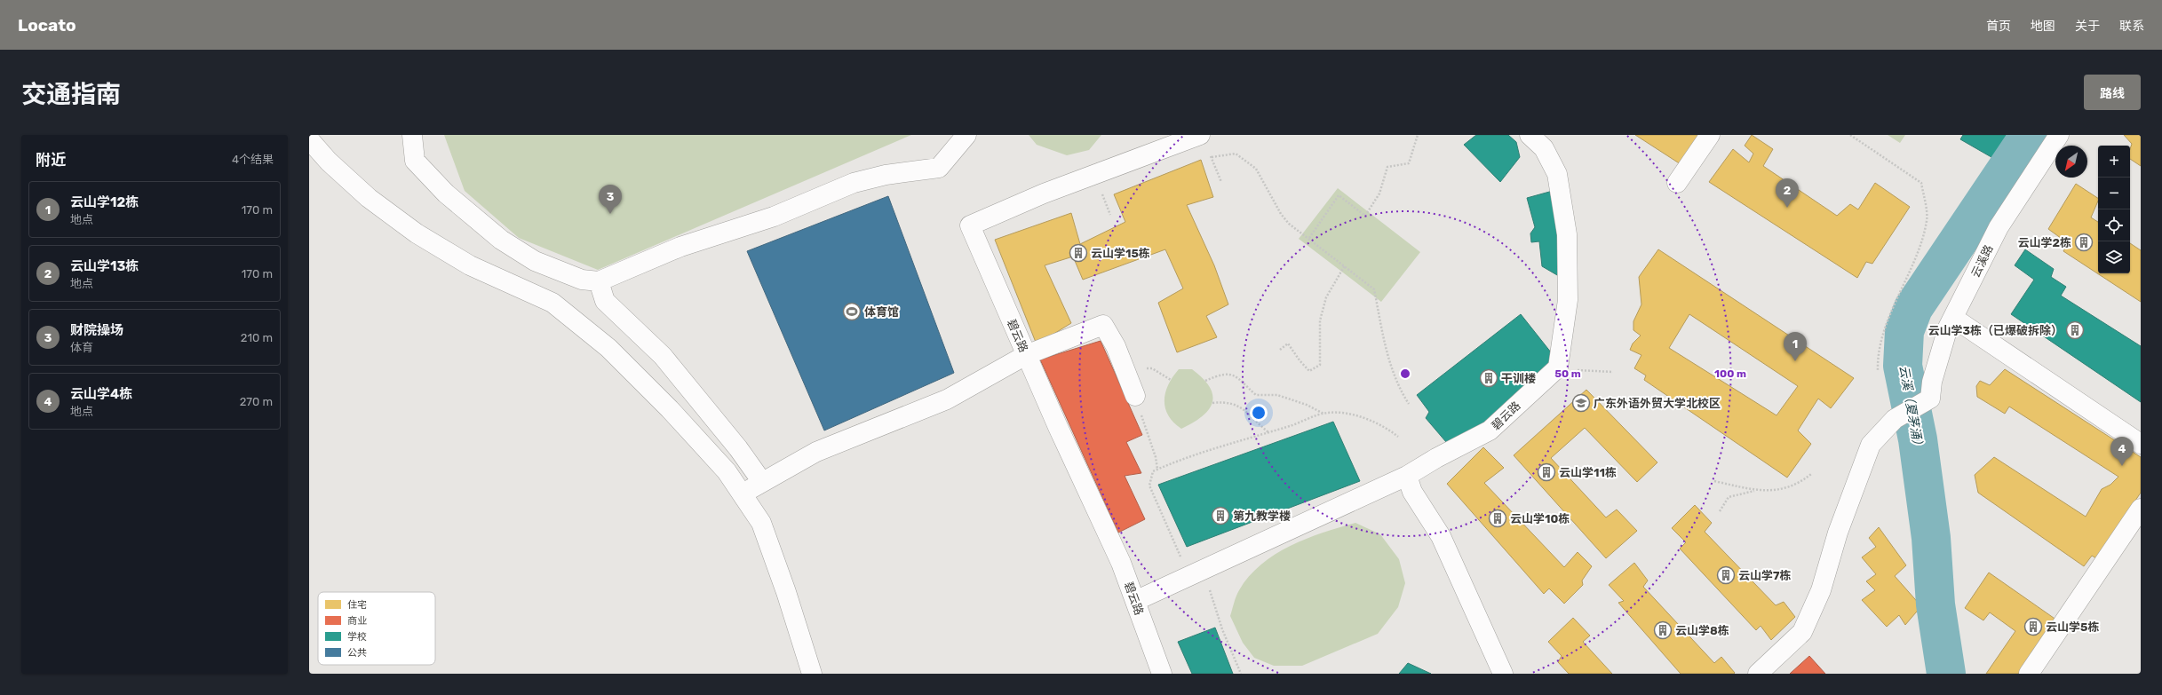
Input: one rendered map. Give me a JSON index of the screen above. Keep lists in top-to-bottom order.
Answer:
{
  "streets": {
    "street": ["云溪路", "碧云路"]
  },
  "water": ["云溪（夏茅涌）"],
  "places": {
    "building": [
      "云山学2栋",
      "云山学15栋",
      "云山学3栋（已爆破拆除）",
      "干训楼",
      "云山学11栋",
      "第九教学楼",
      "云山学10栋",
      "云山学7栋",
      "云山学5栋",
      "云山学8栋"
    ],
    "sports": ["体育馆"],
    "school or university": ["广东外语外贸大学北校区"]
  },
  "legend": [
    "住宅",
    "商业",
    "学校",
    "公共"
  ],
  "north": "bottom left",
  "page": {
    "header": "Locato",
    "nav": [
      "首页",
      "地图",
      "关于",
      "联系"
    ],
    "title": "交通指南",
    "buttons": "路线",
    "heading": ["附近", "4个结果"],
    "map_buttons": ["+", "−"],
    "pins": [
      "2",
      "3",
      "1",
      "4"
    ],
    "list": [
      {
        "mark": "1",
        "name": "云山学12栋",
        "note": "地点",
        "value": "170 m"
      },
      {
        "mark": "2",
        "name": "云山学13栋",
        "note": "地点",
        "value": "170 m"
      },
      {
        "mark": "3",
        "name": "财院操场",
        "note": "体育",
        "value": "210 m"
      },
      {
        "mark": "4",
        "name": "云山学4栋",
        "note": "地点",
        "value": "270 m"
      }
    ]
  },
  "rings": ["50 m", "100 m"]
}
